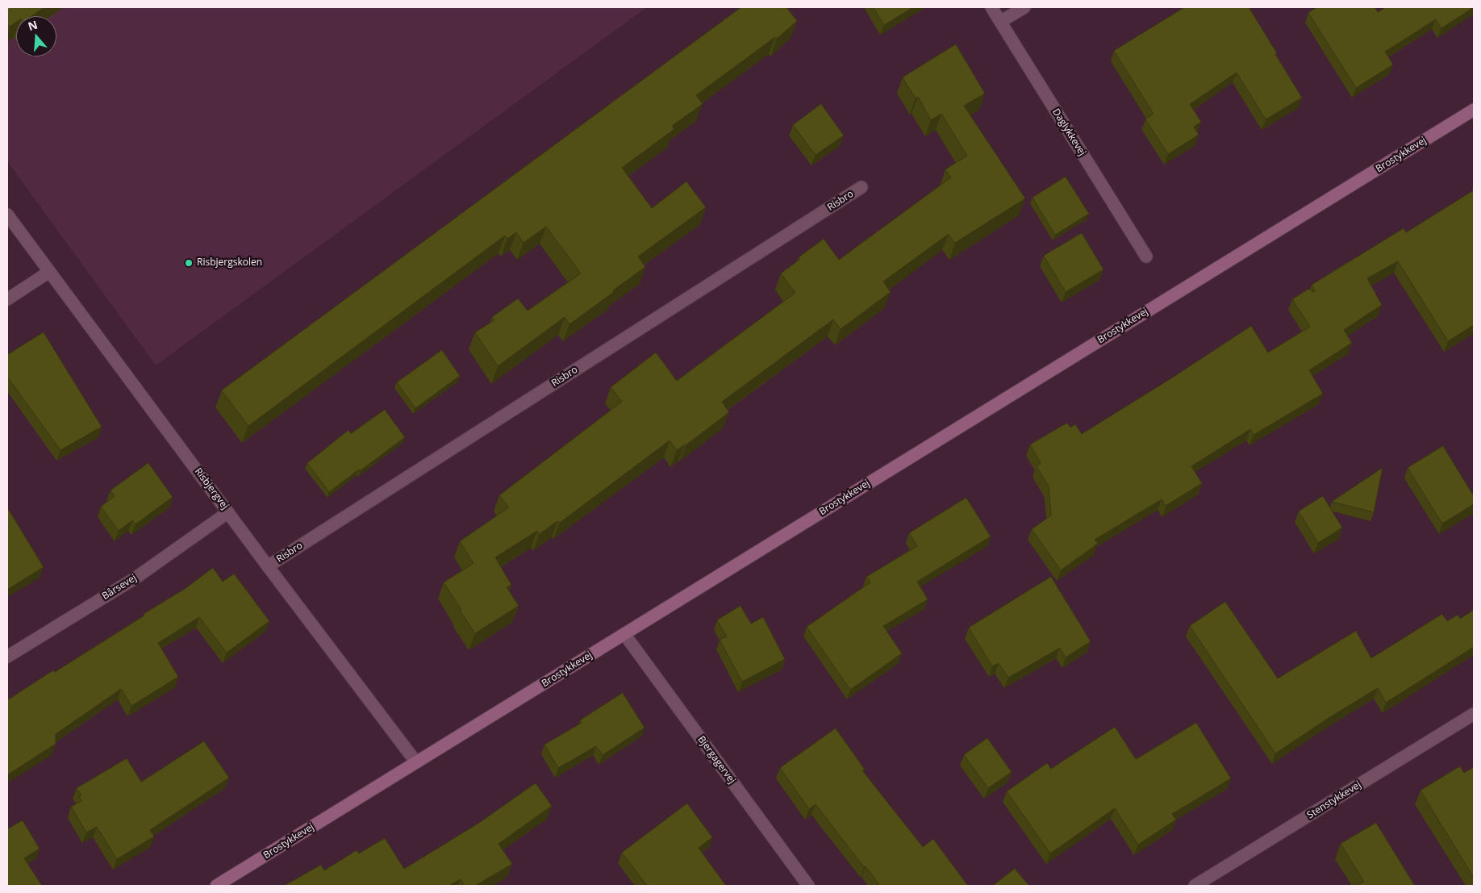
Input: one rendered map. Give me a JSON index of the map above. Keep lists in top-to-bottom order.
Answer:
{
  "streets": {
    "street": [
      "Daglykkevej",
      "Brostykkevej",
      "Risbro",
      "Risbjergvej",
      "Bårsevej",
      "Bjergagervej",
      "Stenstykkevej"
    ]
  },
  "crossings": [
    ["Brostykkevej", "Risbjergvej"],
    ["Brostykkevej", "Bjergagervej"],
    ["Risbro", "Risbjergvej"],
    ["Risbjergvej", "Bårsevej"]
  ],
  "places": ["Risbjergskolen"],
  "north": "top"
}
